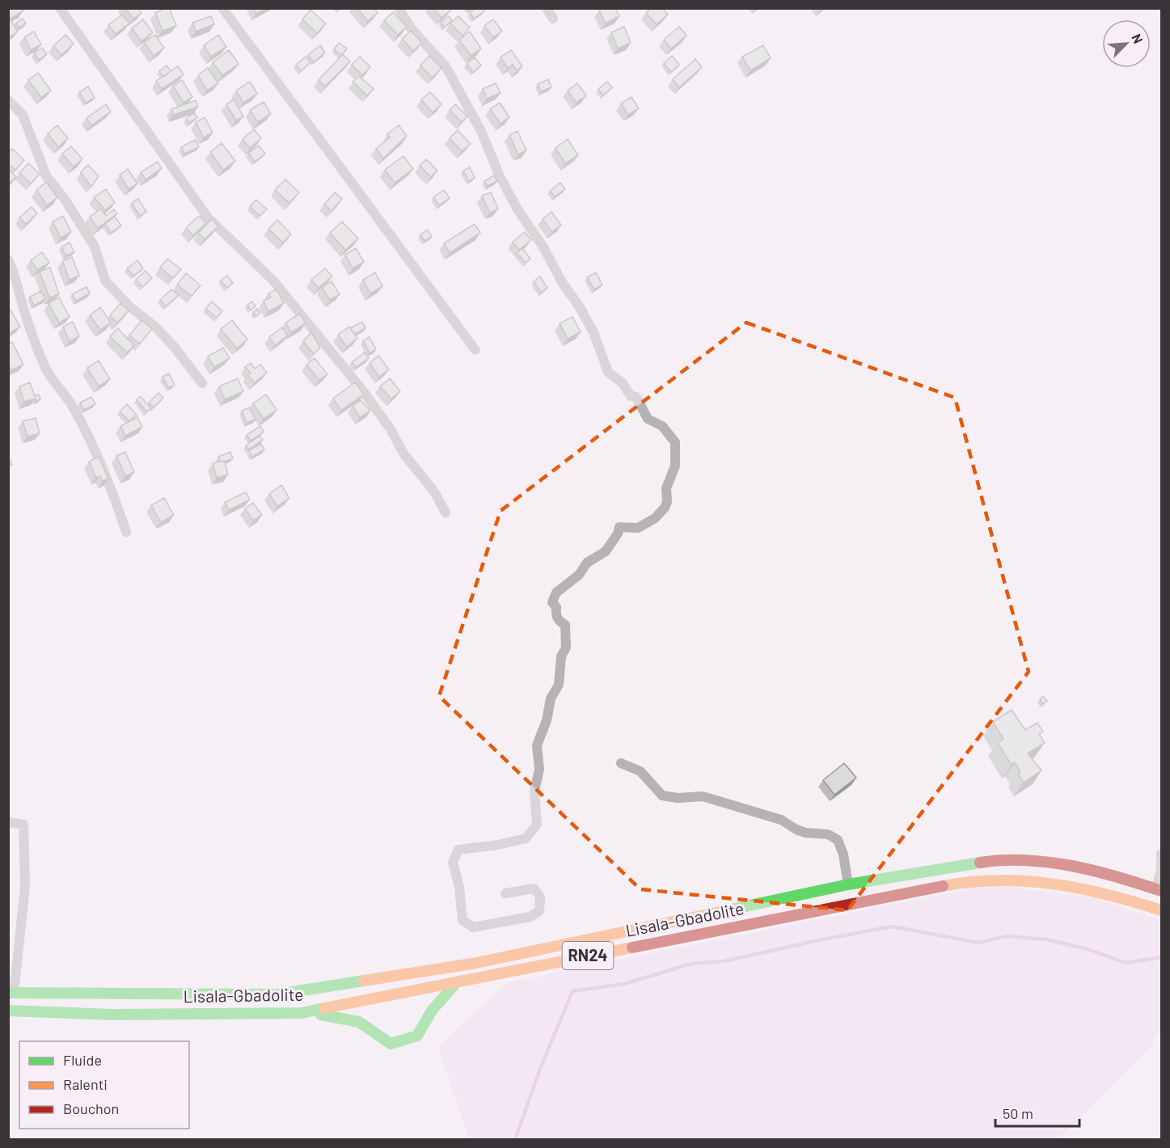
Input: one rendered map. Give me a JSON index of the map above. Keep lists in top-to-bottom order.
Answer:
{
  "streets": {
    "main road": ["Lisala-Gbadolite", "RN24"]
  },
  "legend": ["Fluide", "Ralenti", "Bouchon"],
  "scale_bar": "50 m",
  "north": "top right"
}
